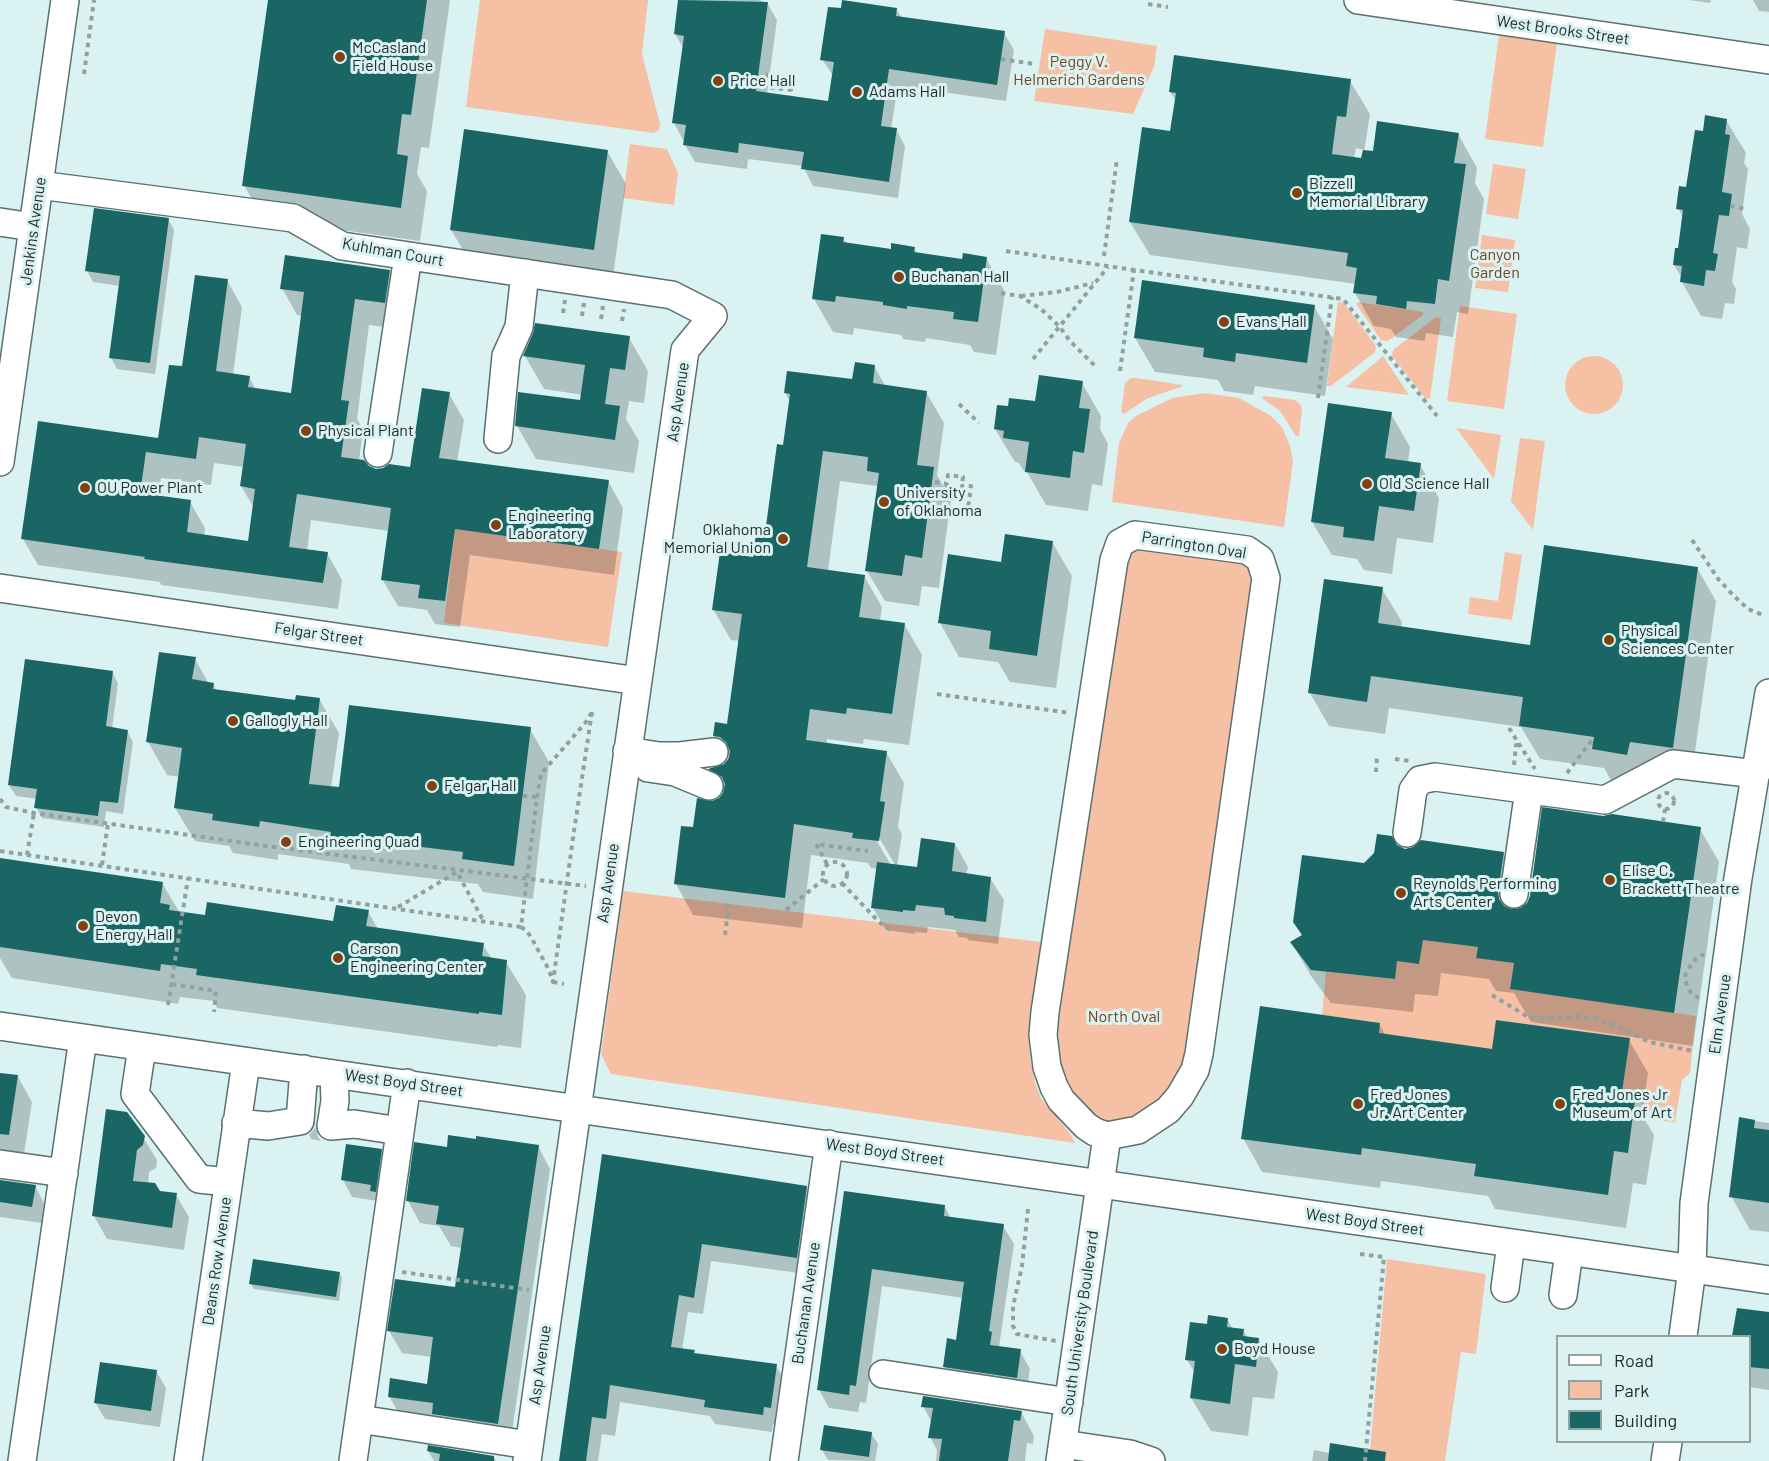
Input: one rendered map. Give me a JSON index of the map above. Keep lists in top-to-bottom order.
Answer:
{
  "streets": {
    "street": [
      "West Brooks Street",
      "Jenkins Avenue",
      "Kuhlman Court",
      "Asp Avenue",
      "Parrington Oval",
      "Felgar Street",
      "Elm Avenue",
      "West Boyd Street",
      "Deans Row Avenue",
      "Buchanan Avenue",
      "South University Boulevard"
    ]
  },
  "crossings": [
    ["Jenkins Avenue", "Kuhlman Court"],
    ["Kuhlman Court", "Asp Avenue"],
    ["Asp Avenue", "Felgar Street"],
    ["Asp Avenue", "West Boyd Street"],
    ["Elm Avenue", "West Boyd Street"],
    ["West Boyd Street", "Deans Row Avenue"],
    ["West Boyd Street", "Buchanan Avenue"],
    ["West Boyd Street", "South University Boulevard"]
  ],
  "parks": ["Peggy V. Helmerich Gardens", "Canyon Garden", "North Oval"],
  "places": [
    "McCasland Field House",
    "Price Hall",
    "Adams Hall",
    "Bizzell Memorial Library",
    "Buchanan Hall",
    "Evans Hall",
    "Physical Plant",
    "Old Science Hall",
    "OU Power Plant",
    "University of Oklahoma",
    "Engineering Laboratory",
    "Oklahoma Memorial Union",
    "Physical Sciences Center",
    "Gallogly Hall",
    "Felgar Hall",
    "Engineering Quad",
    "Elise C. Brackett Theatre",
    "Reynolds Performing Arts Center",
    "Devon Energy Hall",
    "Carson Engineering Center",
    "Fred Jones Jr. Art Center",
    "Fred Jones Jr Museum of Art",
    "Boyd House"
  ],
  "legend": ["Road", "Park", "Building"]
}
